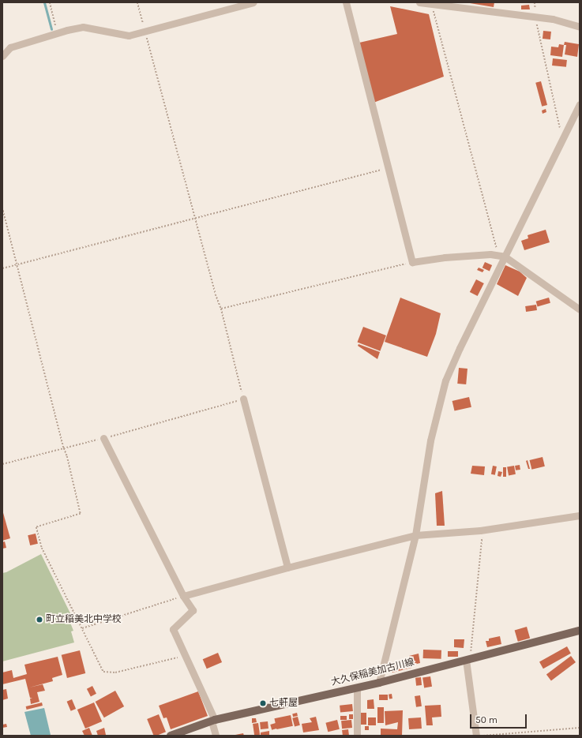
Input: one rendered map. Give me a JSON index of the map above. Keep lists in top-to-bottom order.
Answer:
{
  "streets": {
    "main road": ["大久保稲美加古川線"]
  },
  "places": ["町立稲美北中学校", "七軒屋"],
  "scale_bar": "50 m"
}
